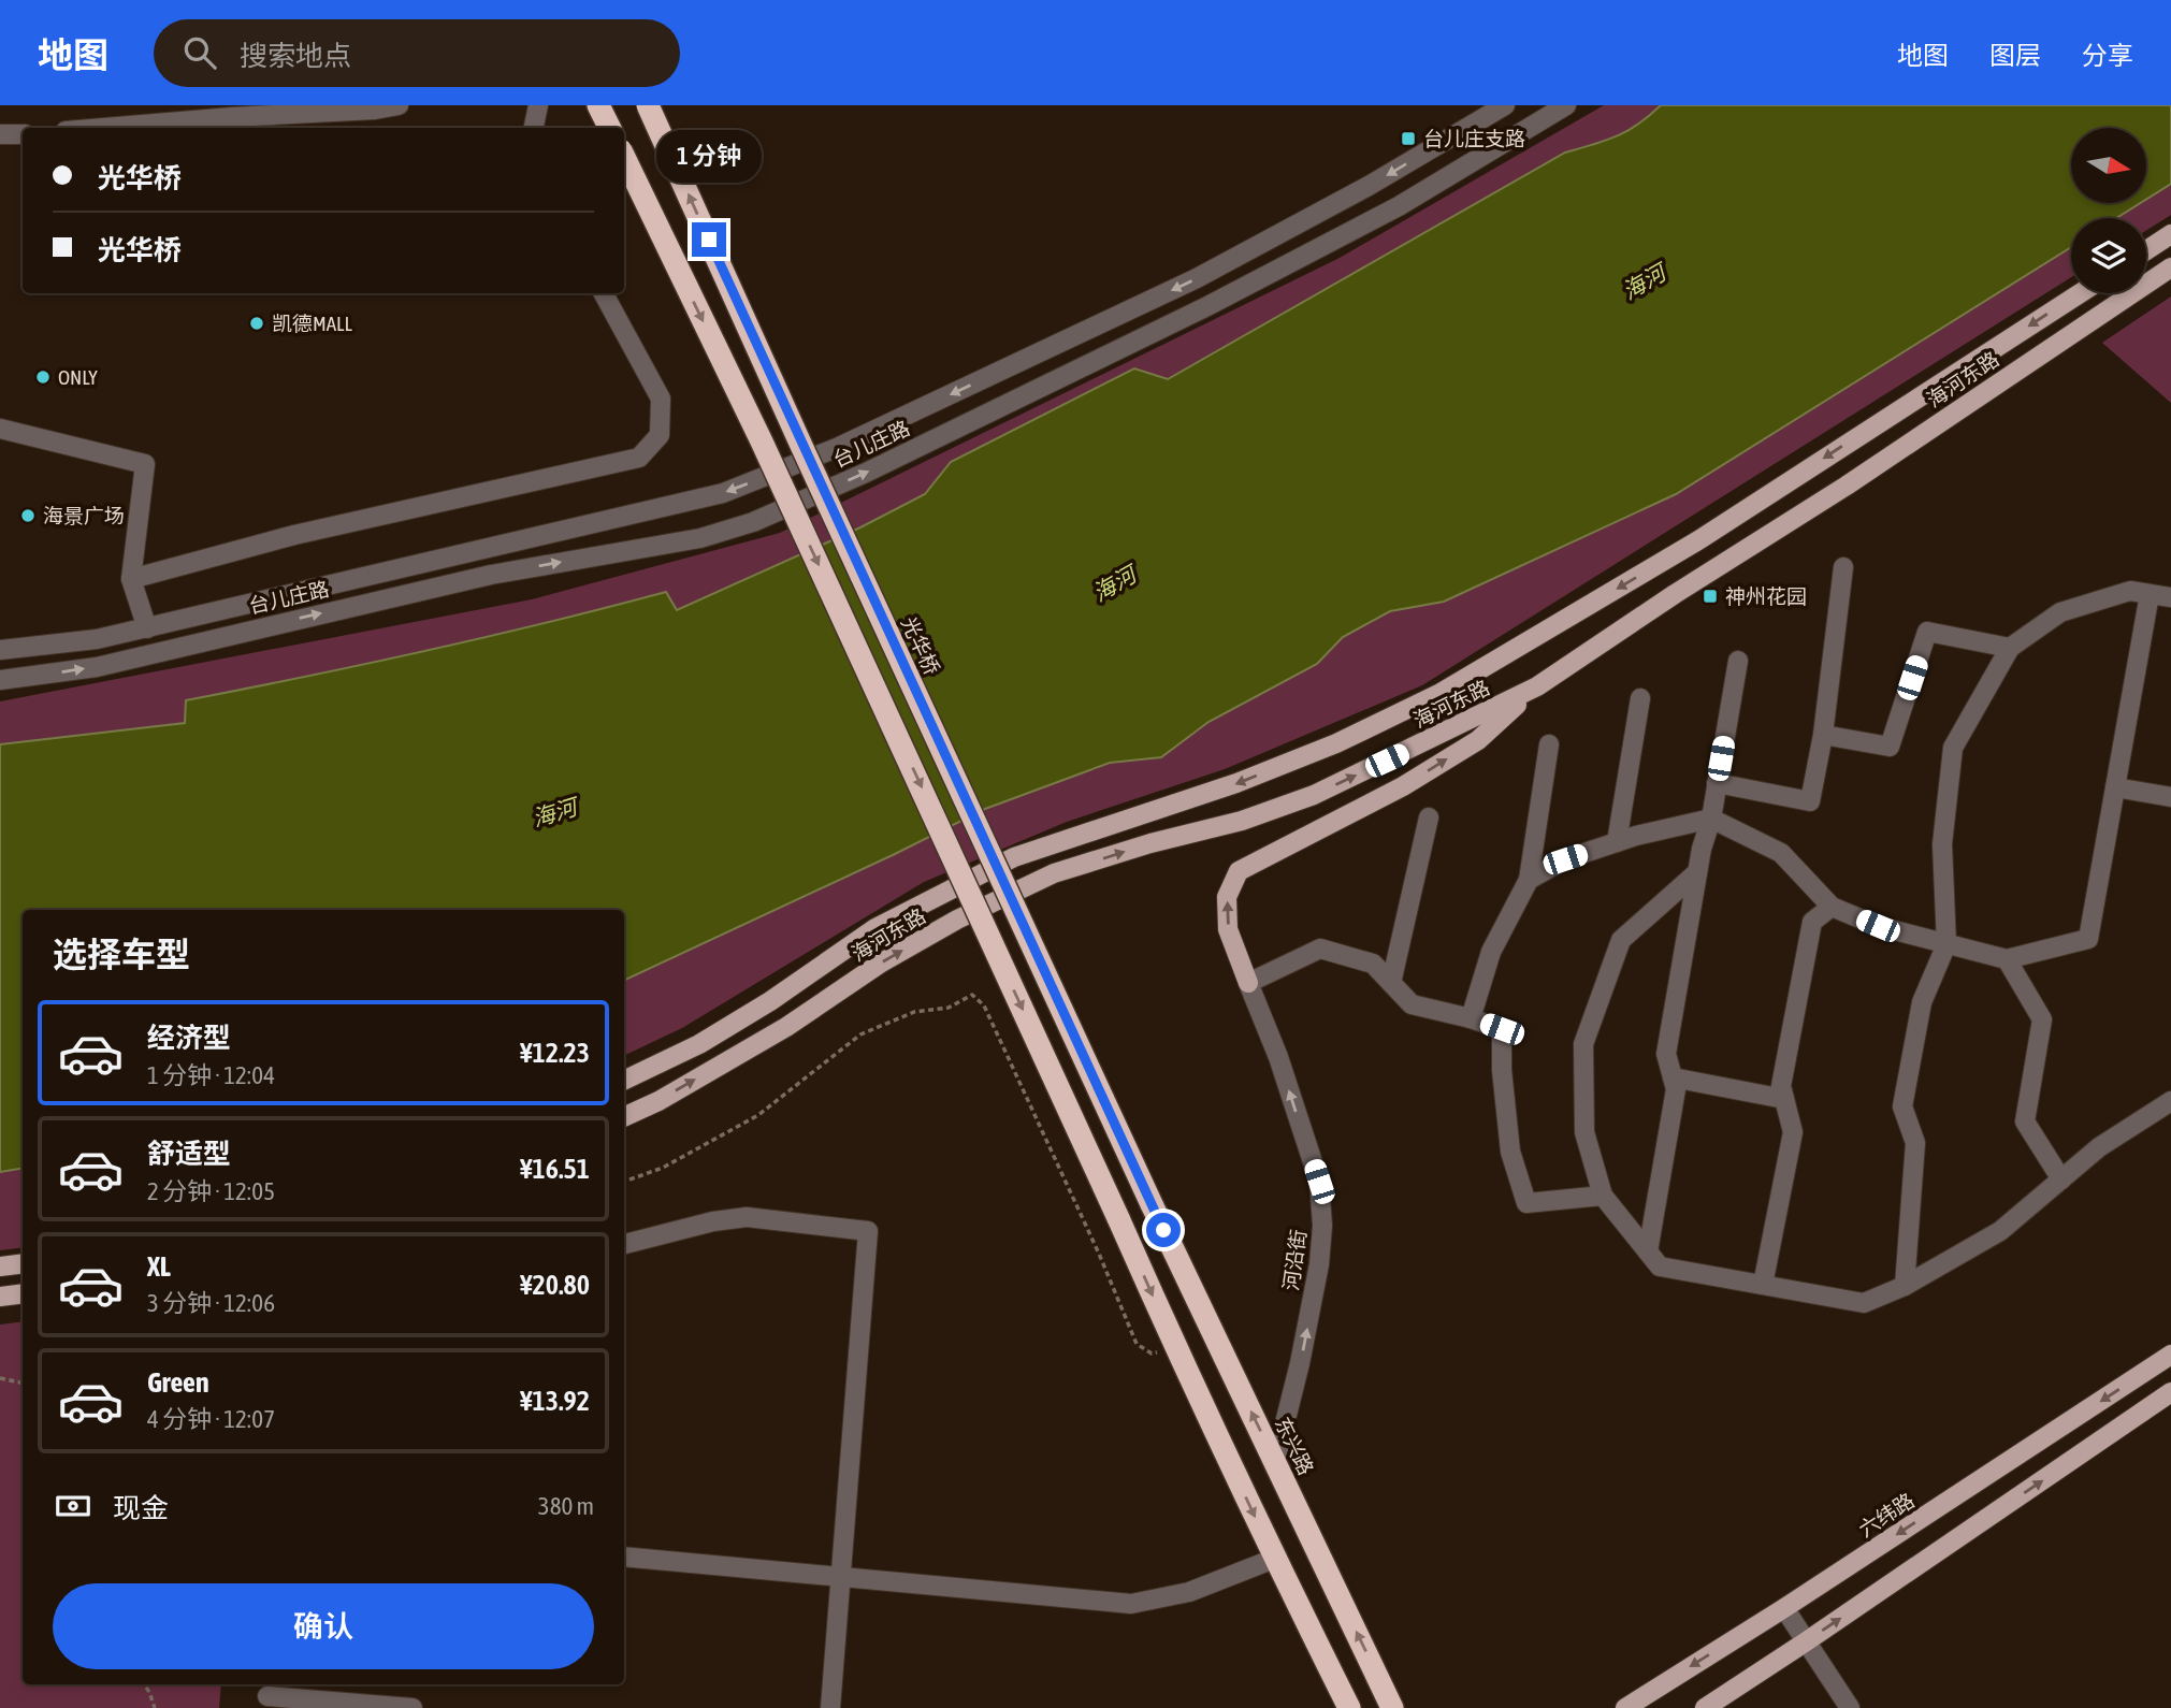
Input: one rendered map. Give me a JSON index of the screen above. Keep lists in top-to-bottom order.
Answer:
{
  "streets": {
    "highway": ["光华桥", "东兴路"],
    "main road": ["海河东路", "六纬路"],
    "street": ["台儿庄路", "河沿街"]
  },
  "crossings": [
    ["光华桥", "东兴路"],
    ["河沿街", "东兴路"]
  ],
  "one_way": ["河沿街"],
  "water": ["海河"],
  "places": {
    "transit": ["台儿庄支路", "神州花园"],
    "other": ["凯德MALL", "ONLY", "海景广场"]
  },
  "north": "right",
  "page": {
    "header": "地图",
    "search": "搜索地点",
    "nav": ["地图", "图层", "分享"],
    "banner": ["光华桥", "光华桥"],
    "bubble": "1 分钟",
    "heading": "选择车型",
    "list": [
      {
        "name": "经济型",
        "note": "1 分钟 · 12:04",
        "value": "¥12.23"
      },
      {
        "name": "舒适型",
        "note": "2 分钟 · 12:05",
        "value": "¥16.51"
      },
      {
        "name": "XL",
        "note": "3 分钟 · 12:06",
        "value": "¥20.80"
      },
      {
        "name": "Green",
        "note": "4 分钟 · 12:07",
        "value": "¥13.92"
      }
    ],
    "pay": ["现金", "380 m"],
    "buttons": "确认"
  }
}
